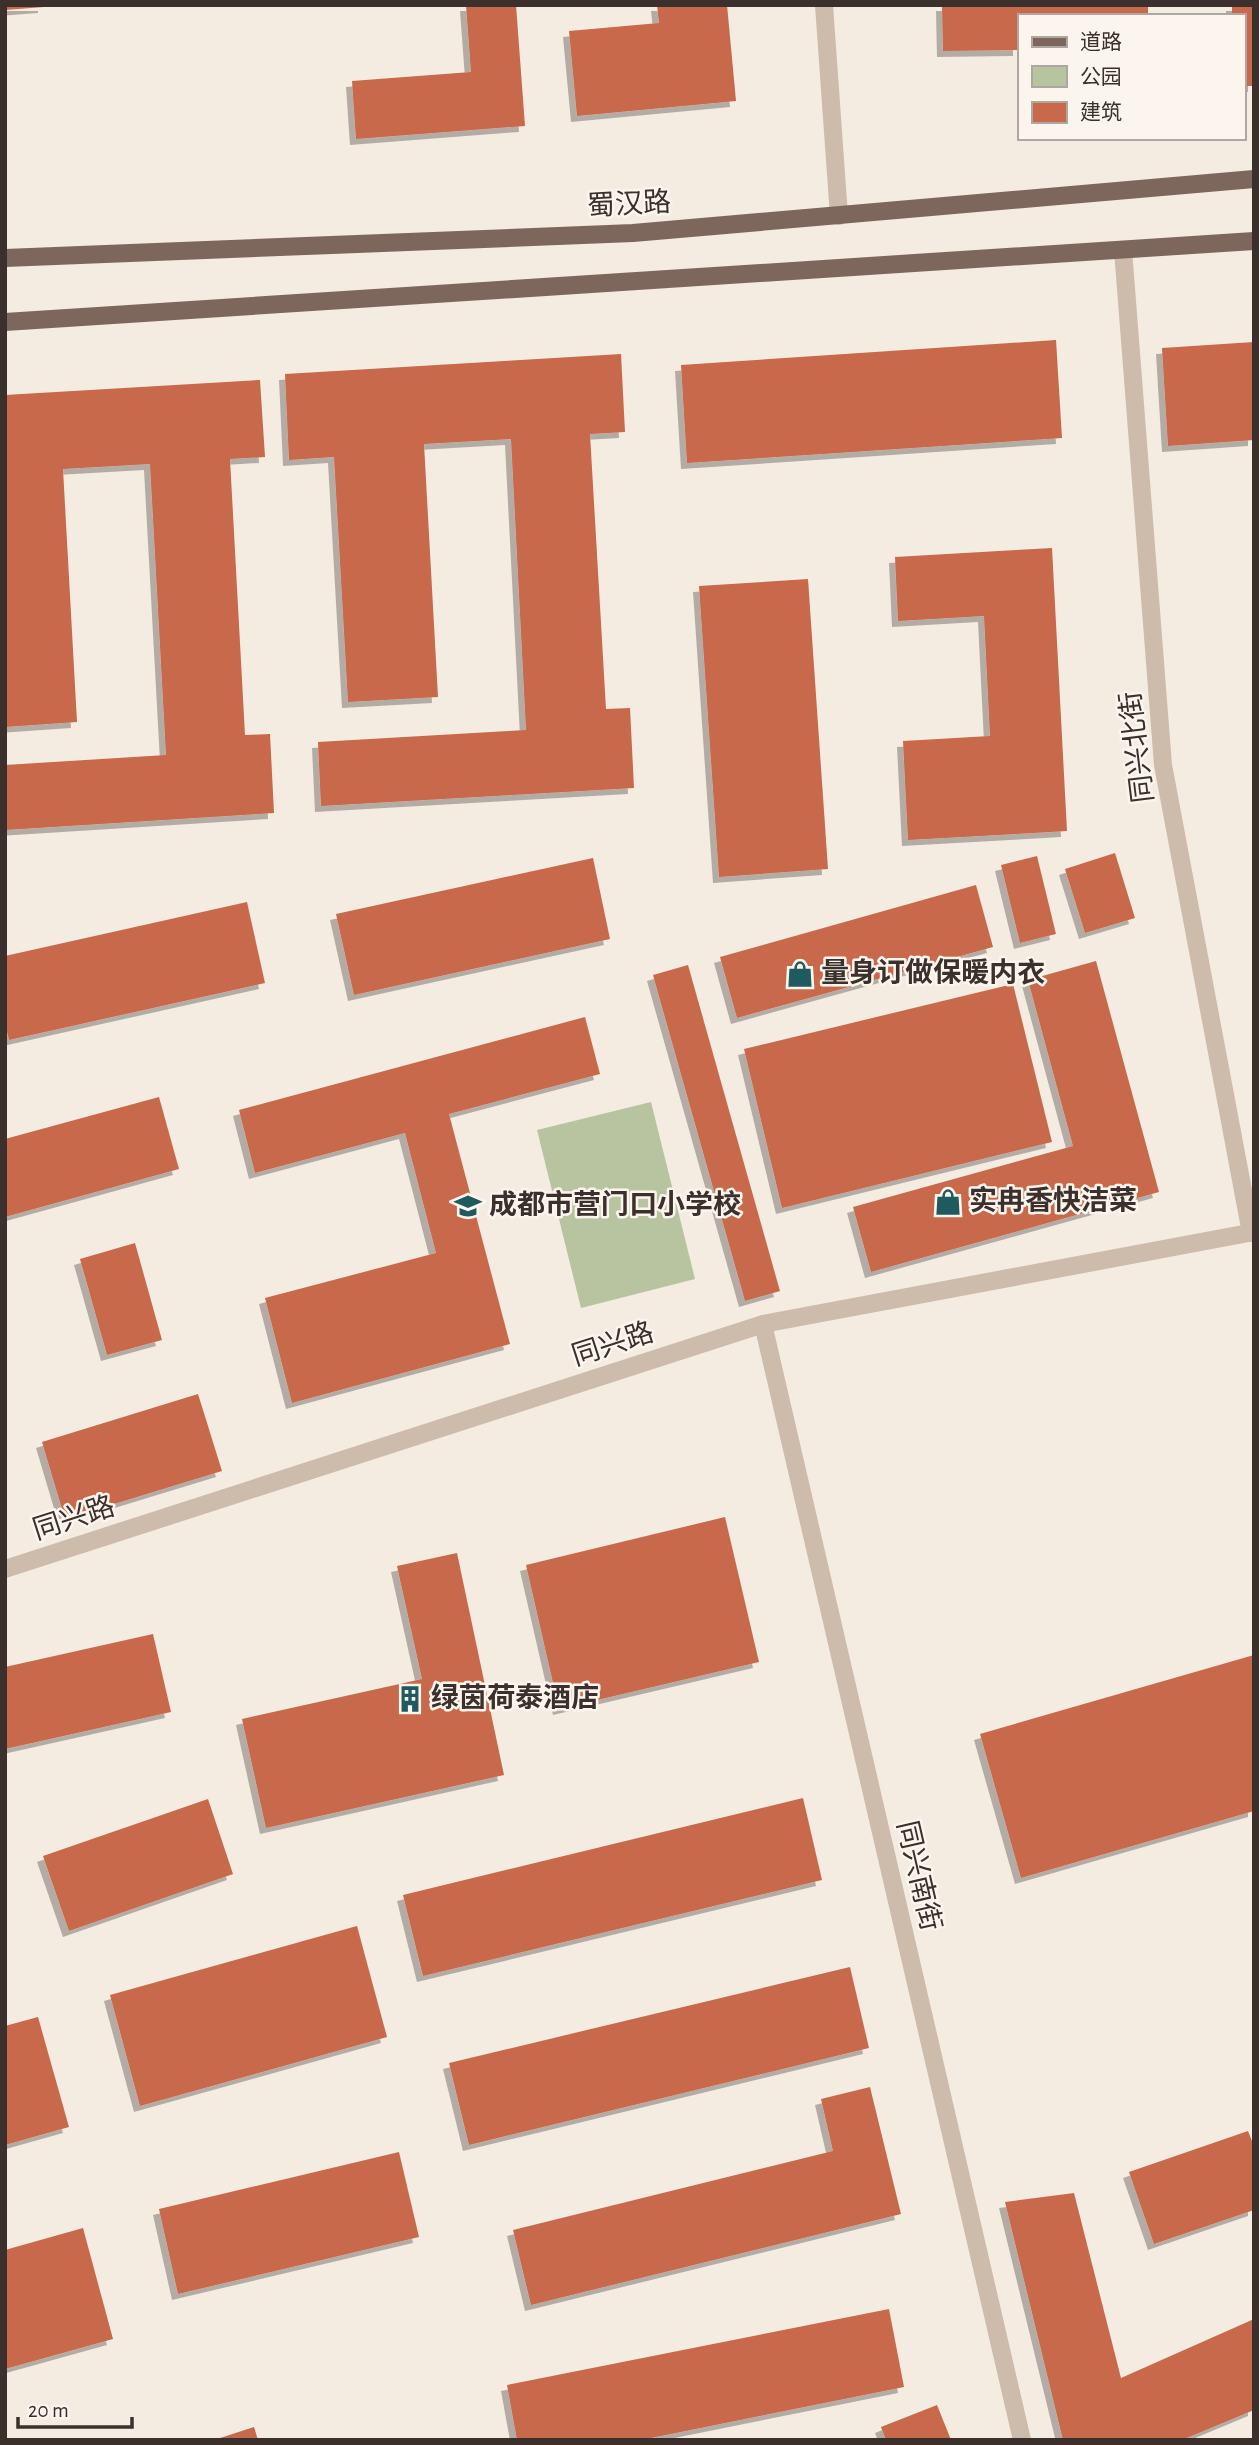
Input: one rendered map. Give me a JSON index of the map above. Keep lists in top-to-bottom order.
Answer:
{
  "streets": {
    "main road": ["蜀汉路"],
    "street": ["同兴北街", "同兴路", "同兴南街"]
  },
  "crossings": [
    ["同兴北街", "同兴路"],
    ["同兴路", "同兴南街"]
  ],
  "places": {
    "shop": ["量身订做保暖内衣", "实冉香快洁菜"],
    "school or university": ["成都市营门口小学校"],
    "building": ["绿茵荷泰酒店"]
  },
  "legend": ["道路", "公园", "建筑"],
  "scale_bar": "20 m"
}
